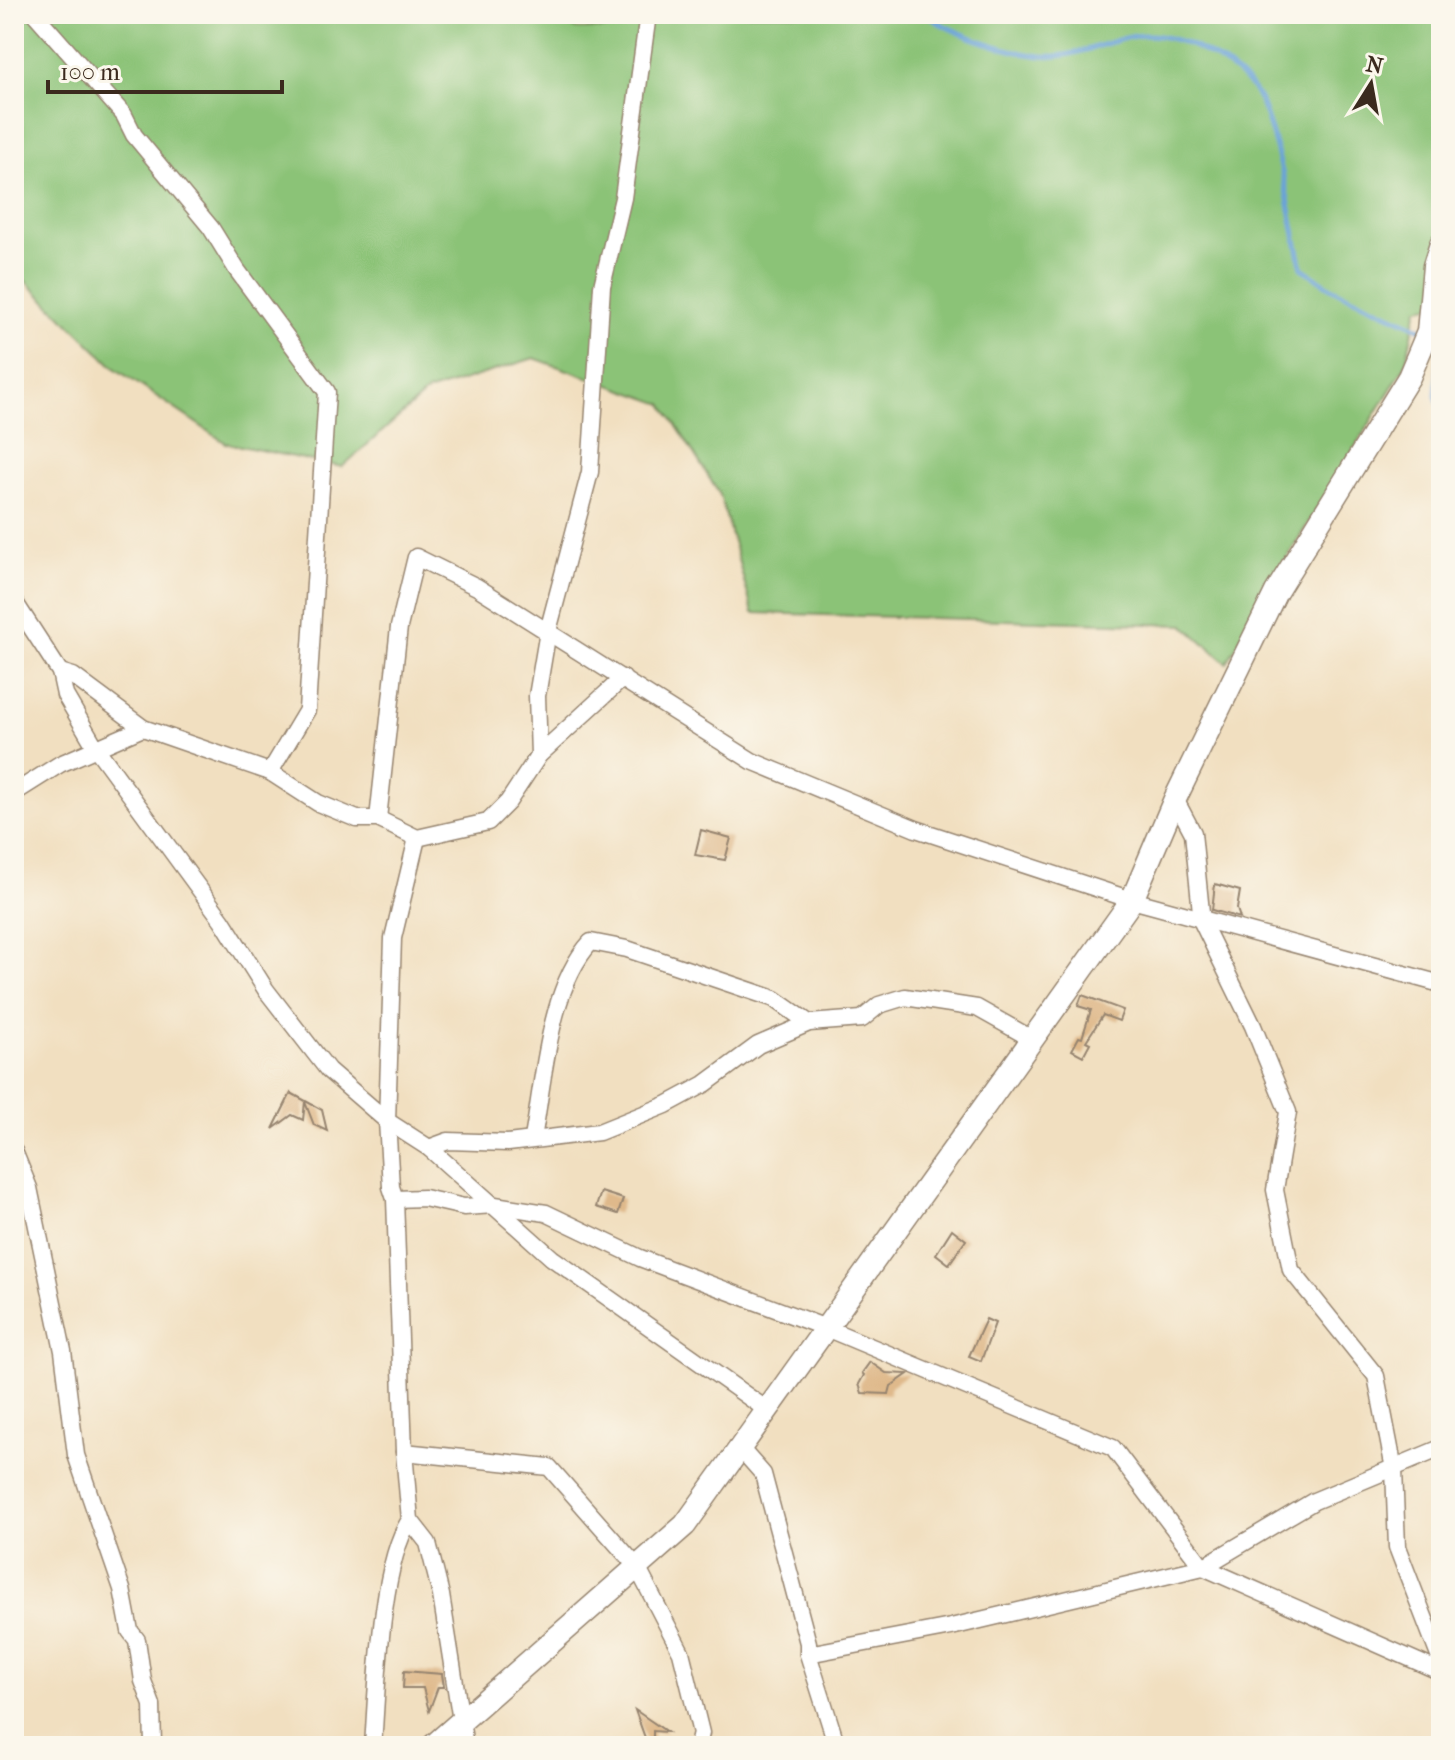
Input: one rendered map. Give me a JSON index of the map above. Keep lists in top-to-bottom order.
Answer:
{
  "scale_bar": "100 m",
  "north": "top"
}
